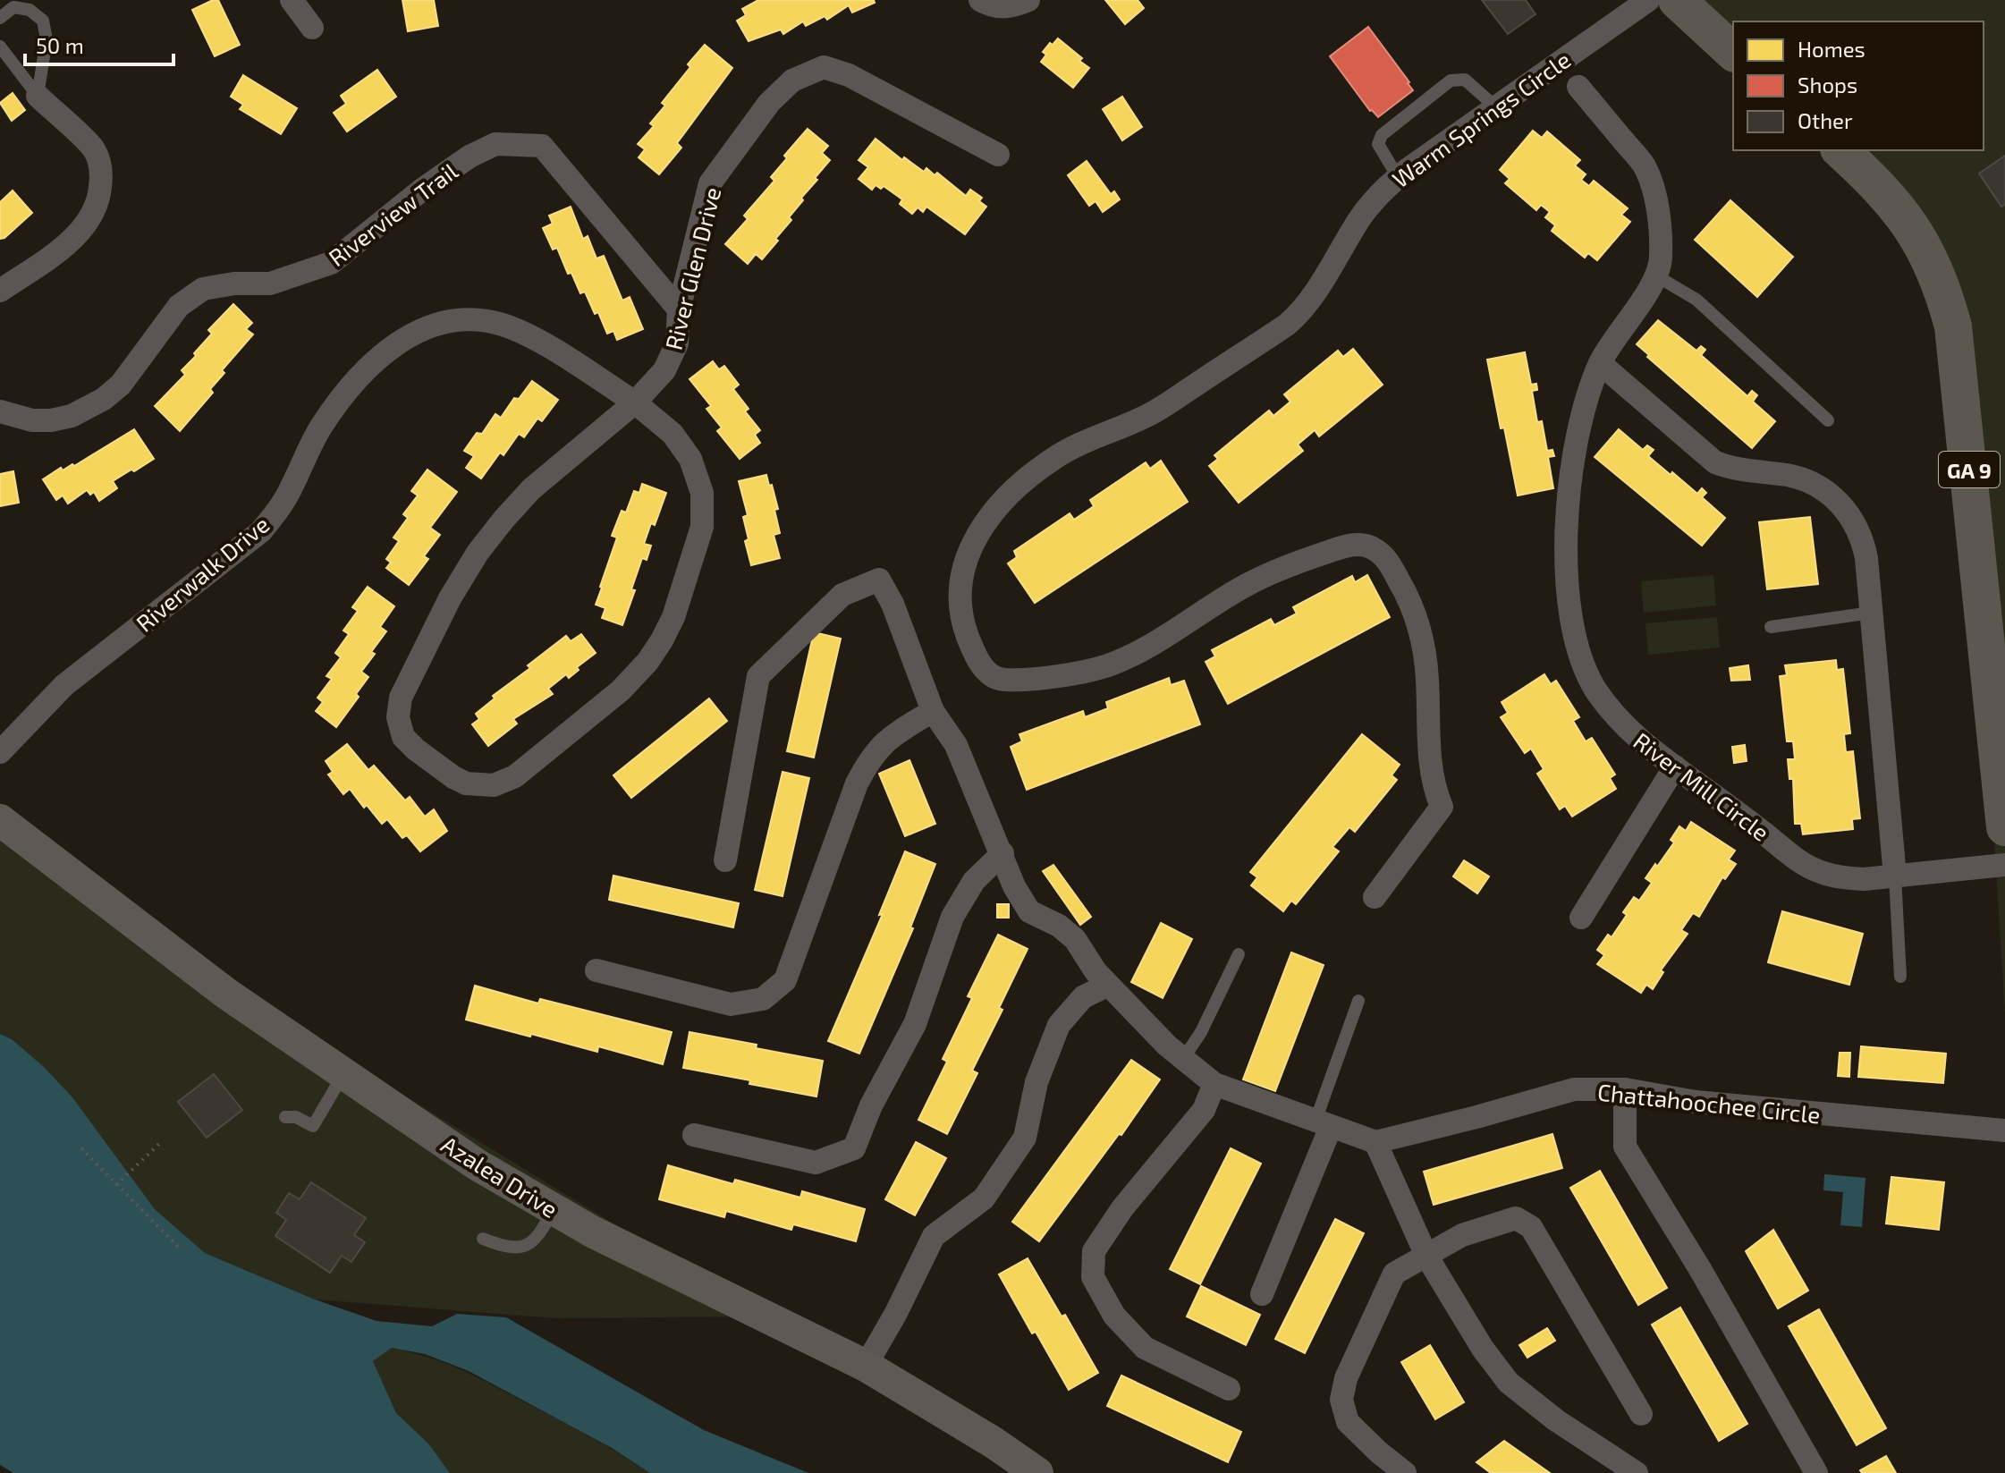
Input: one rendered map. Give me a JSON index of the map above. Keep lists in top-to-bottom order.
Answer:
{
  "streets": {
    "main road": ["GA 9"],
    "street": [
      "Warm Springs Circle",
      "Riverview Trail",
      "River Glen Drive",
      "Riverwalk Drive",
      "River Mill Circle",
      "Chattahoochee Circle",
      "Azalea Drive"
    ]
  },
  "crossings": [
    ["Riverview Trail", "River Glen Drive"],
    ["River Glen Drive", "Riverwalk Drive"]
  ],
  "legend": ["Homes", "Shops", "Other"],
  "scale_bar": "50 m"
}
